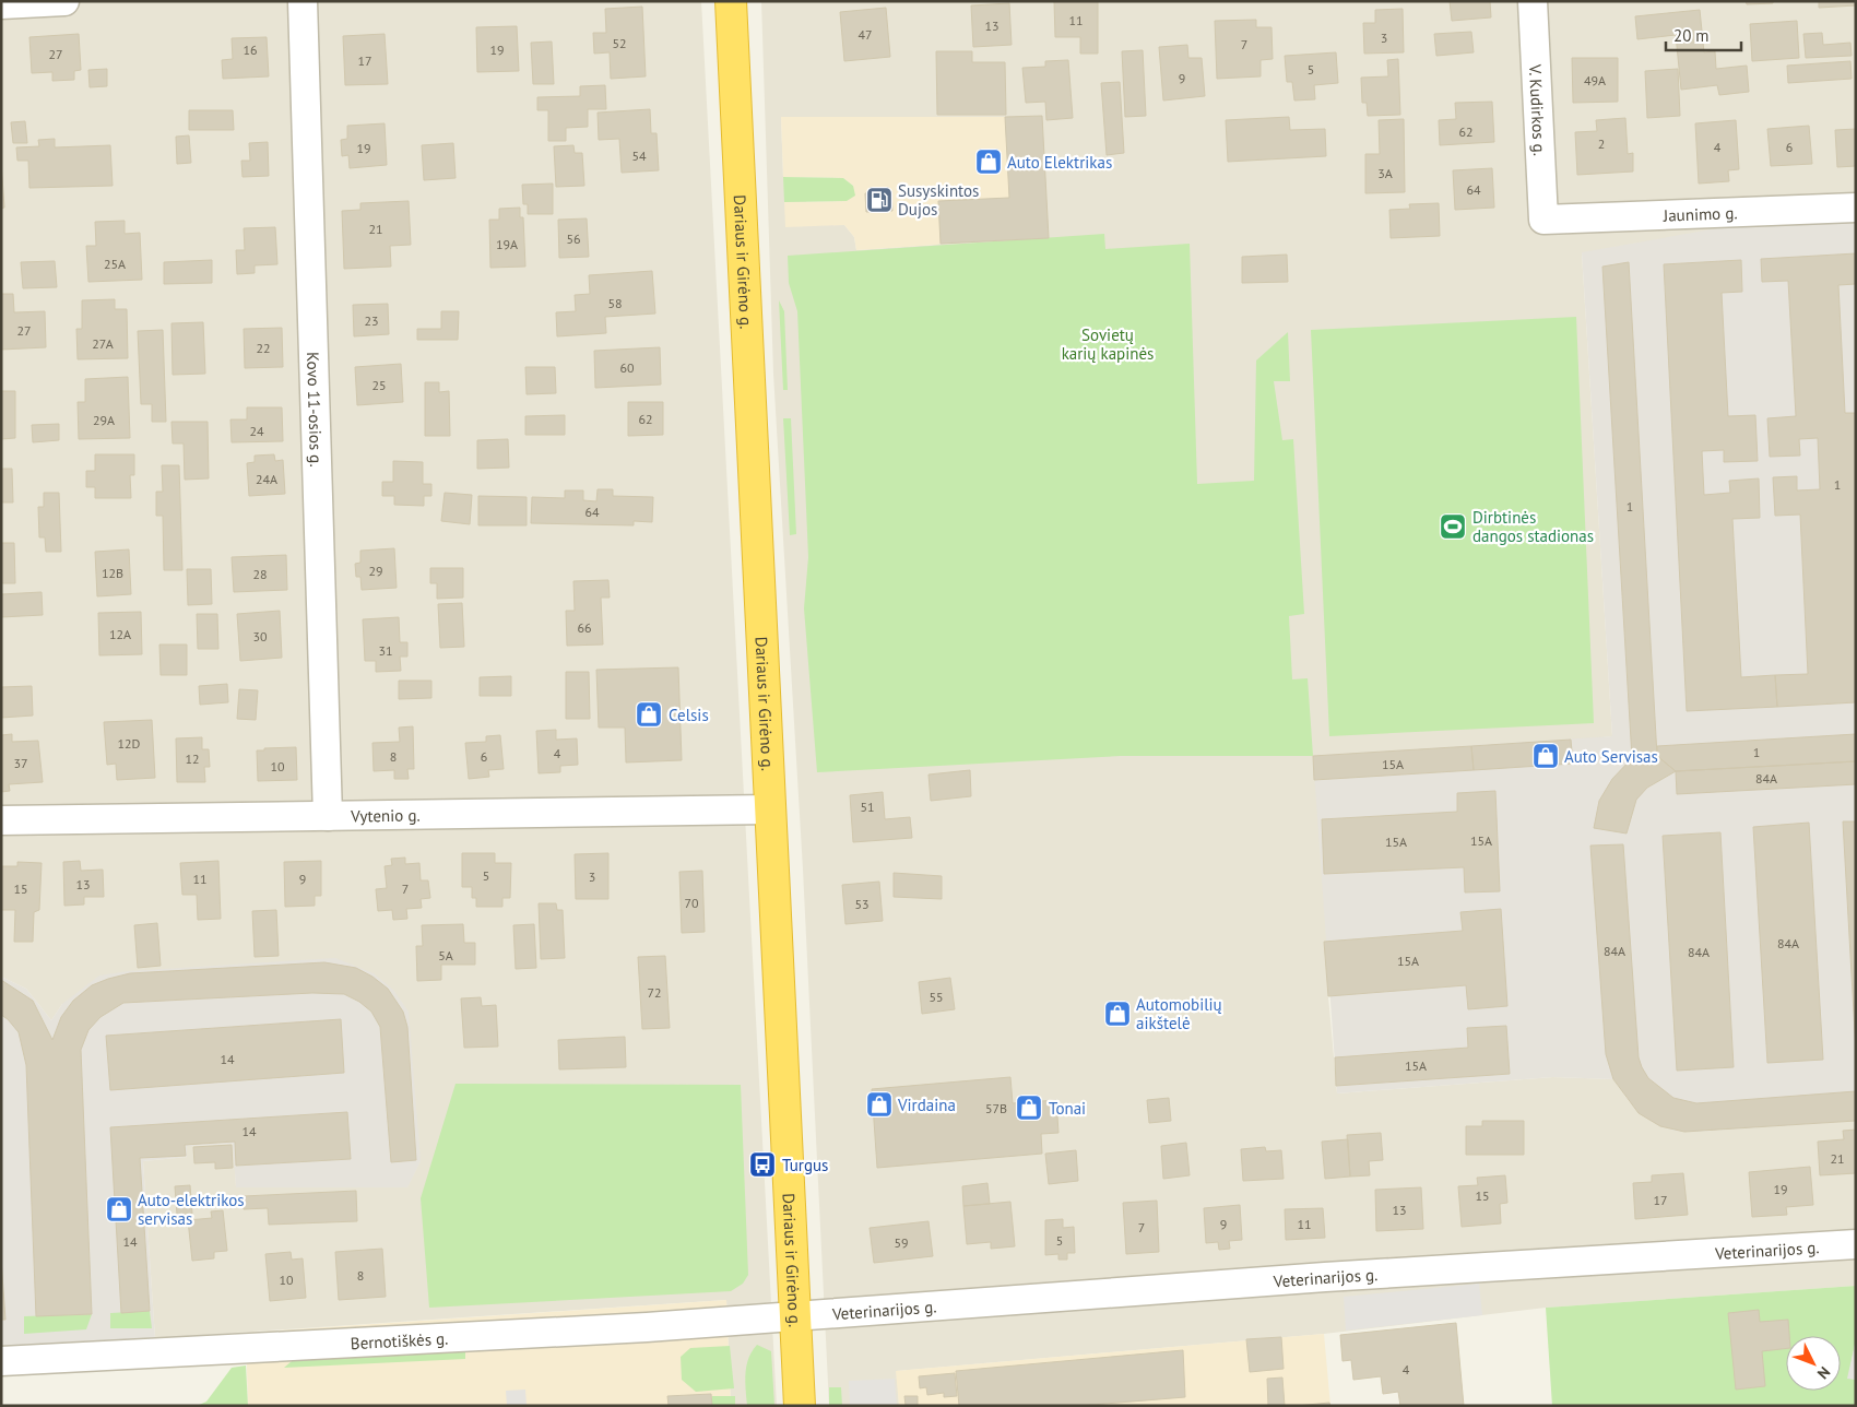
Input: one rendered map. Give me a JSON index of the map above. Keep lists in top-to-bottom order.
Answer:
{
  "streets": {
    "highway": ["Dariaus ir Girėno g."],
    "street": [
      "V. Kudirkos g.",
      "Jaunimo g.",
      "Kovo 11-osios g.",
      "Vytenio g.",
      "Veterinarijos g.",
      "Bernotiškės g."
    ]
  },
  "crossings": [
    ["V. Kudirkos g.", "Jaunimo g."],
    ["Dariaus ir Girėno g.", "Vytenio g."],
    ["Dariaus ir Girėno g.", "Veterinarijos g."],
    ["Dariaus ir Girėno g.", "Bernotiškės g."],
    ["Kovo 11-osios g.", "Vytenio g."],
    ["Veterinarijos g.", "Bernotiškės g."]
  ],
  "parks": ["Sovietų karių kapinės"],
  "places": {
    "shop": [
      "Auto Elektrikas",
      "Celsis",
      "Auto Servisas",
      "Automobilių aikštelė",
      "Virdaina",
      "Tonai",
      "Auto-elektrikos servisas"
    ],
    "fuel station": ["Susyskintos Dujos"],
    "sports": ["Dirbtinės dangos stadionas"],
    "bus stop": ["Turgus"]
  },
  "house_numbers": [
    "11",
    "13",
    "47",
    "3",
    "52",
    "7",
    "16",
    "19",
    "27",
    "17",
    "5",
    "9",
    "49A",
    "62",
    "2",
    "4",
    "6",
    "19",
    "54",
    "3A",
    "64",
    "21",
    "56",
    "19A",
    "25A",
    "58",
    "23",
    "27",
    "27A",
    "22",
    "60",
    "25",
    "62",
    "29A",
    "24",
    "24A",
    "1",
    "1",
    "64",
    "29",
    "12B",
    "28",
    "66",
    "12A",
    "30",
    "31",
    "12D",
    "1",
    "4",
    "8",
    "6",
    "12",
    "37",
    "15A",
    "10",
    "84A",
    "51",
    "15A",
    "15A",
    "5",
    "3",
    "11",
    "9",
    "13",
    "15",
    "7",
    "70",
    "53",
    "84A",
    "84A",
    "84A",
    "5A",
    "15A",
    "72",
    "55",
    "14",
    "15A",
    "57B",
    "14",
    "21",
    "19",
    "15",
    "17",
    "13",
    "9",
    "11",
    "7",
    "5",
    "14",
    "59",
    "8",
    "10",
    "4"
  ],
  "scale_bar": "20 m",
  "north": "bottom right"
}
